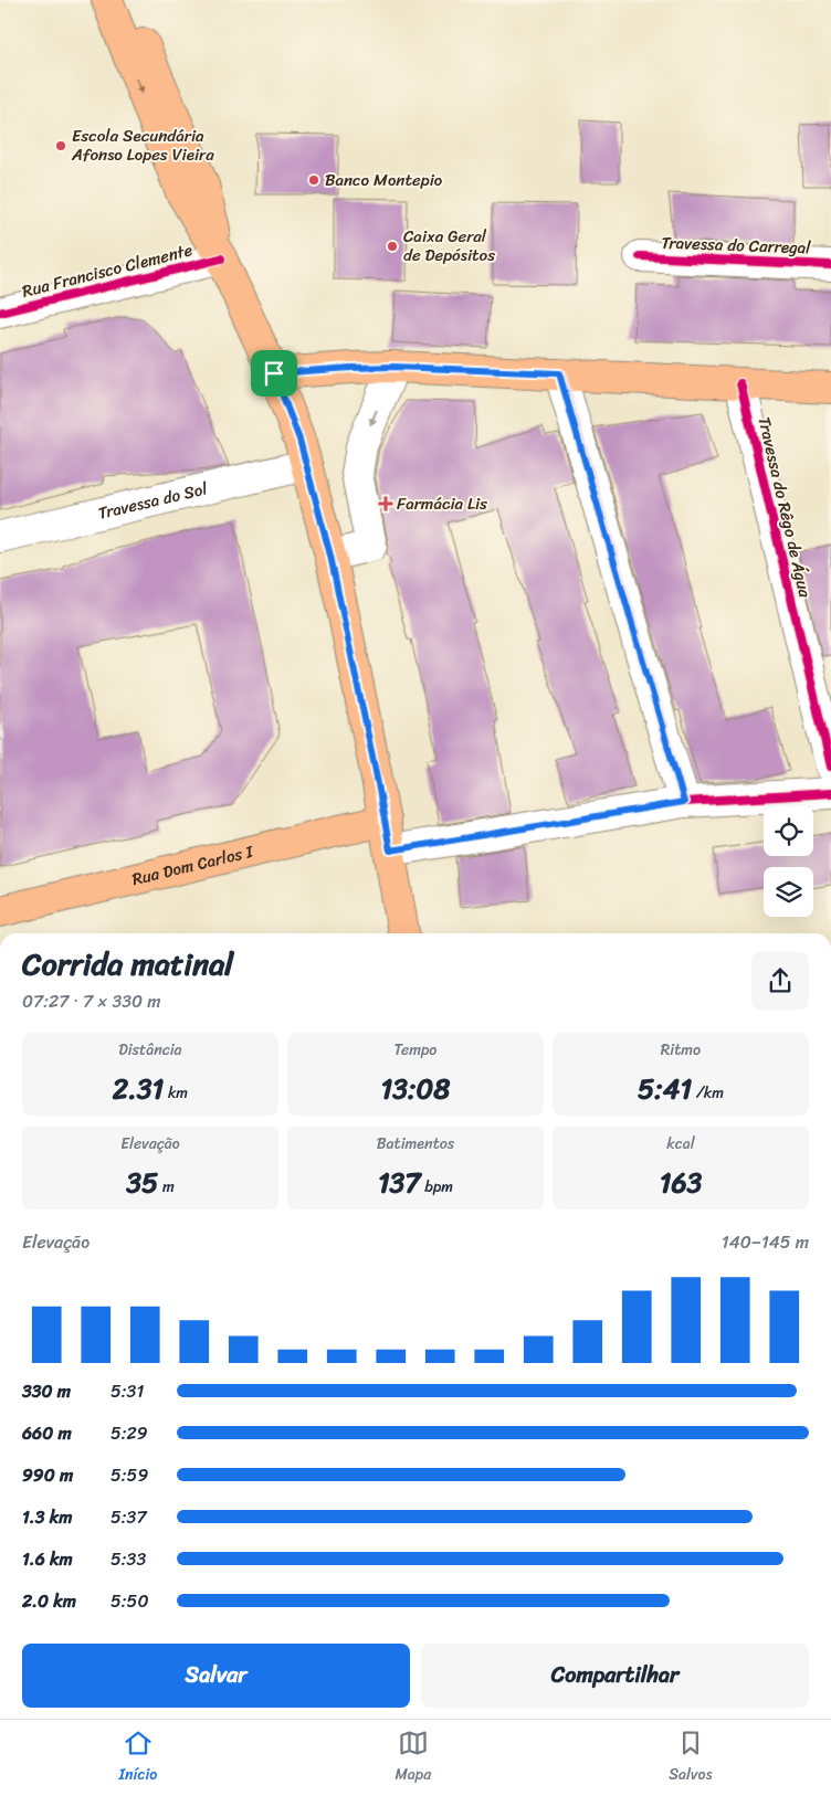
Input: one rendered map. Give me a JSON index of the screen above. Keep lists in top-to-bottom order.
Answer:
{
  "streets": {
    "main road": ["Rua Dom Carlos I"],
    "street": [
      "Travessa do Carregal",
      "Rua Francisco Clemente",
      "Travessa do Sol",
      "Travessa do Rêgo de Água"
    ]
  },
  "places": {
    "other": ["Escola Secundária Afonso Lopes Vieira", "Banco Montepio", "Caixa Geral de Depósitos"],
    "health": ["Farmácia Lis"]
  },
  "page": {
    "heading": ["Corrida matinal", "07:27 · 7 × 330 m"],
    "stats": [
      ["Distância", "2.31 km"],
      ["Tempo", "13:08"],
      ["Ritmo", "5:41 /km"],
      ["Elevação", "35 m"],
      ["Batimentos", "137 bpm"],
      ["kcal", "163"]
    ],
    "chart": ["Elevação", "140–145 m"],
    "list": [
      {
        "name": "330 m",
        "note": "5:31"
      },
      {
        "name": "660 m",
        "note": "5:29"
      },
      {
        "name": "990 m",
        "note": "5:59"
      },
      {
        "name": "1.3 km",
        "note": "5:37"
      },
      {
        "name": "1.6 km",
        "note": "5:33"
      },
      {
        "name": "2.0 km",
        "note": "5:50"
      }
    ],
    "buttons": ["Salvar", "Compartilhar"],
    "tabs": ["Início", "Mapa", "Salvos"]
  }
}
